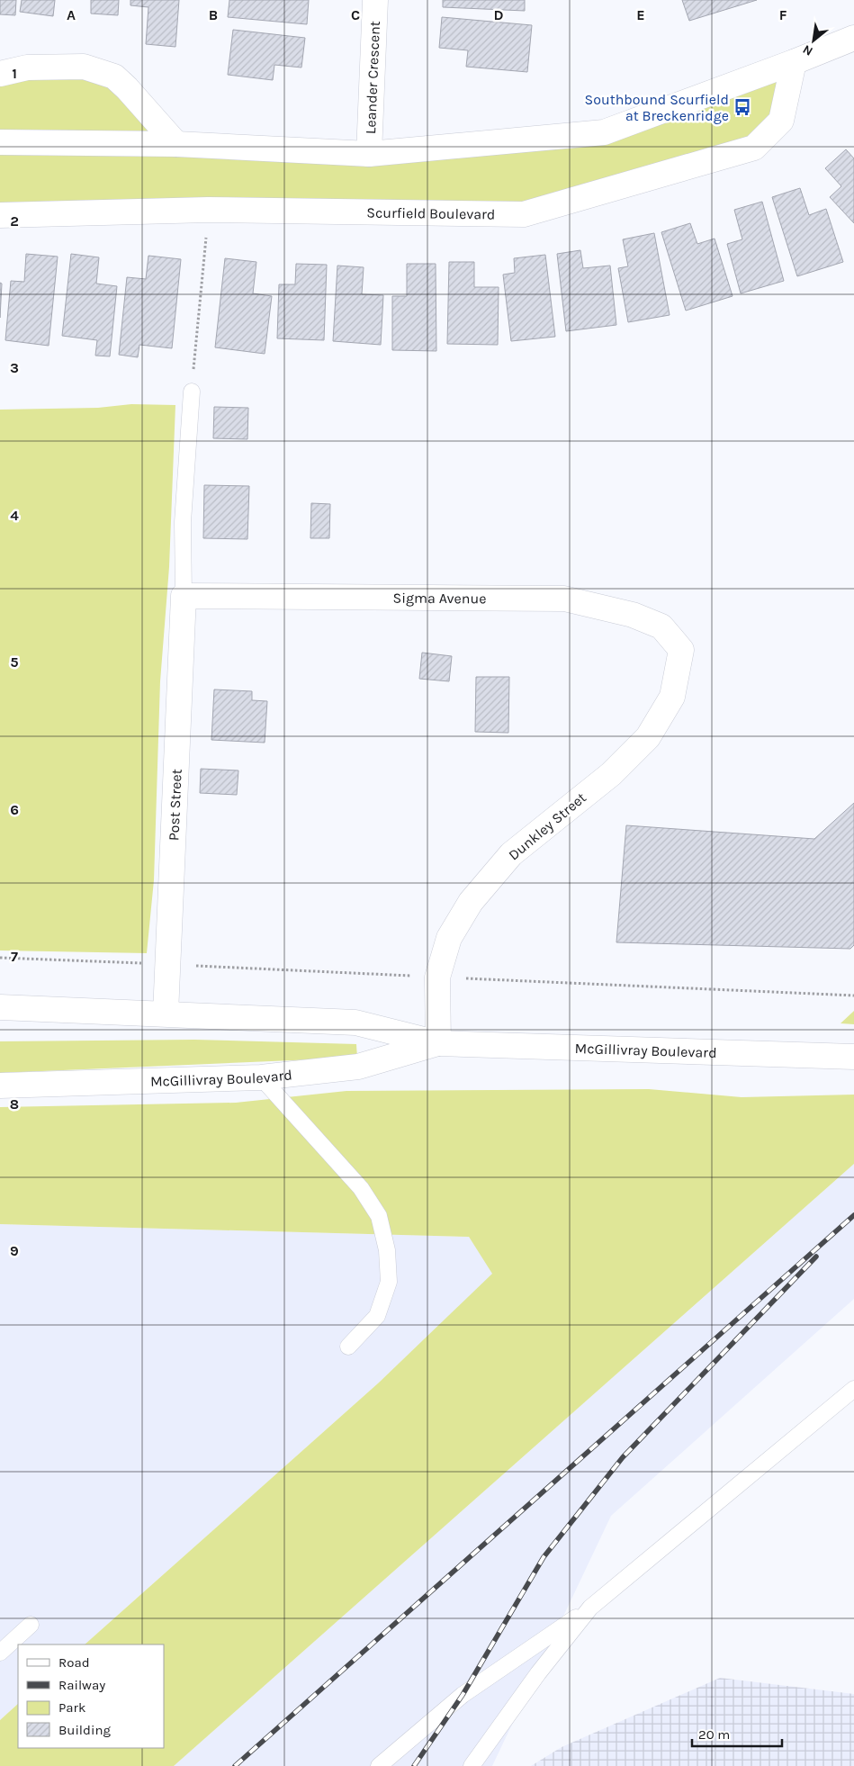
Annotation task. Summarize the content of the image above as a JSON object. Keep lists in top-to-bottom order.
{
  "streets": {
    "street": [
      "Leander Crescent",
      "Scurfield Boulevard",
      "Sigma Avenue",
      "Post Street",
      "Dunkley Street",
      "McGillivray Boulevard"
    ]
  },
  "crossings": [
    ["Sigma Avenue", "Post Street"],
    ["Sigma Avenue", "Dunkley Street"],
    ["Post Street", "McGillivray Boulevard"],
    ["Dunkley Street", "McGillivray Boulevard"]
  ],
  "places": {
    "bus stop": ["Southbound Scurfield at Breckenridge"]
  },
  "legend": [
    "Road",
    "Railway",
    "Park",
    "Building"
  ],
  "scale_bar": "20 m",
  "north": "bottom left",
  "grid": {
    "columns": [
      "A",
      "B",
      "C",
      "D",
      "E",
      "F"
    ],
    "rows": [
      "1",
      "2",
      "3",
      "4",
      "5",
      "6",
      "7",
      "8",
      "9"
    ]
  }
}
